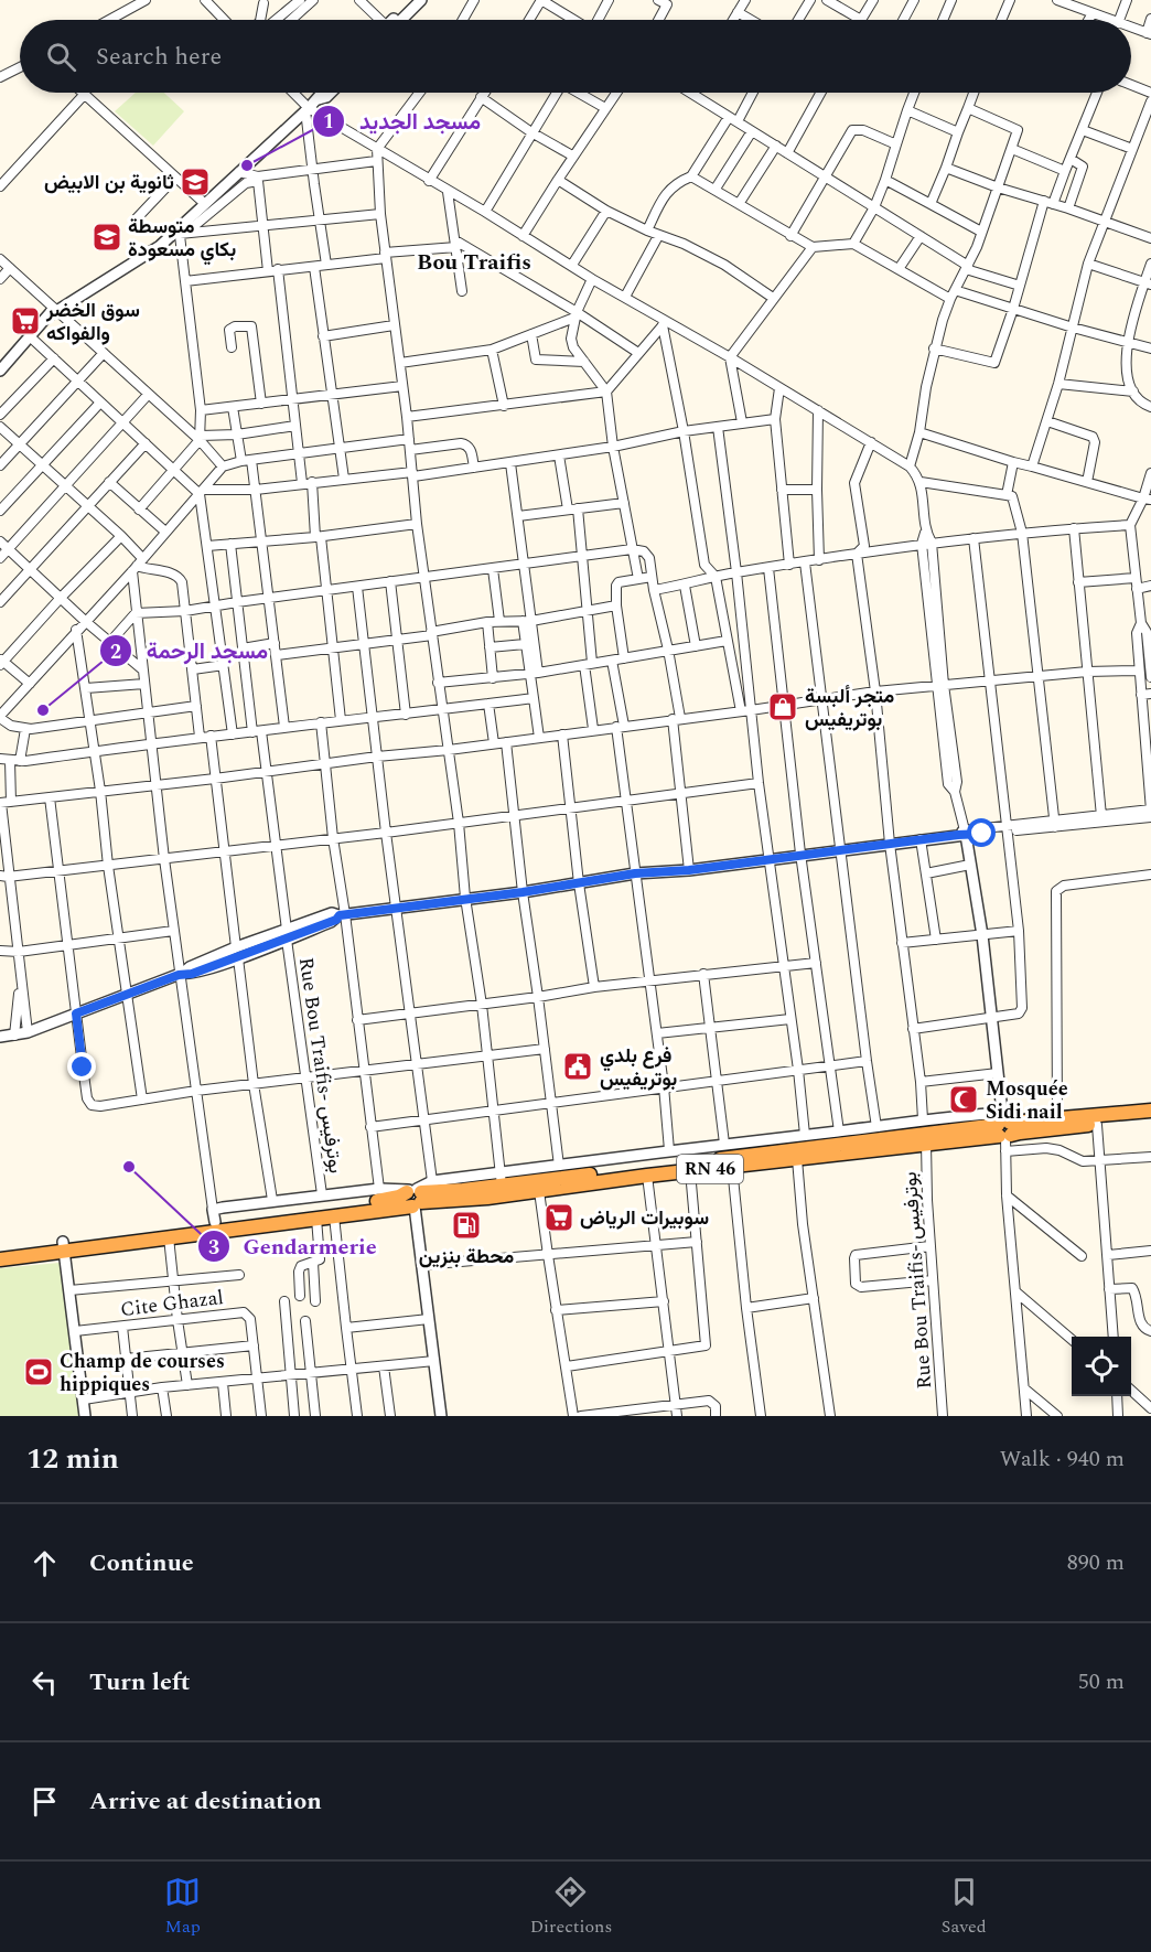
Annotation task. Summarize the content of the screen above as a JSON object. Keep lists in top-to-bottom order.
{
  "streets": {
    "highway": ["RN 46"],
    "street": ["Rue Bou Traifis- بوترفيس", "Cite Ghazal"]
  },
  "crossings": [
    ["Rue Bou Traifis- بوترفيس", "RN 46"]
  ],
  "districts": ["Bou Traifis"],
  "places": {
    "other": ["مسجد الجديد", "مسجد الرحمة", "Gendarmerie"],
    "school or university": ["ثانوية بن الابيض", "متوسطة بكاي مسعودة"],
    "supermarket": ["سوق الخضر والفواكه", "سوبيرات الرياض"],
    "shop": ["متجر ألبسة بوتريفيس"],
    "public building": ["فرع بلدي بوتريفيس"],
    "mosque": ["Mosquée Sidi nail"],
    "fuel station": ["محطة بنزين"],
    "sports": ["Champ de courses hippiques"]
  },
  "page": {
    "search": "Search here",
    "heading": ["12 min", "Walk · 940 m"],
    "list": [
      ["Continue", "890 m"],
      ["Turn left", "50 m"],
      "Arrive at destination"
    ],
    "nav": ["Map", "Directions", "Saved"]
  }
}
